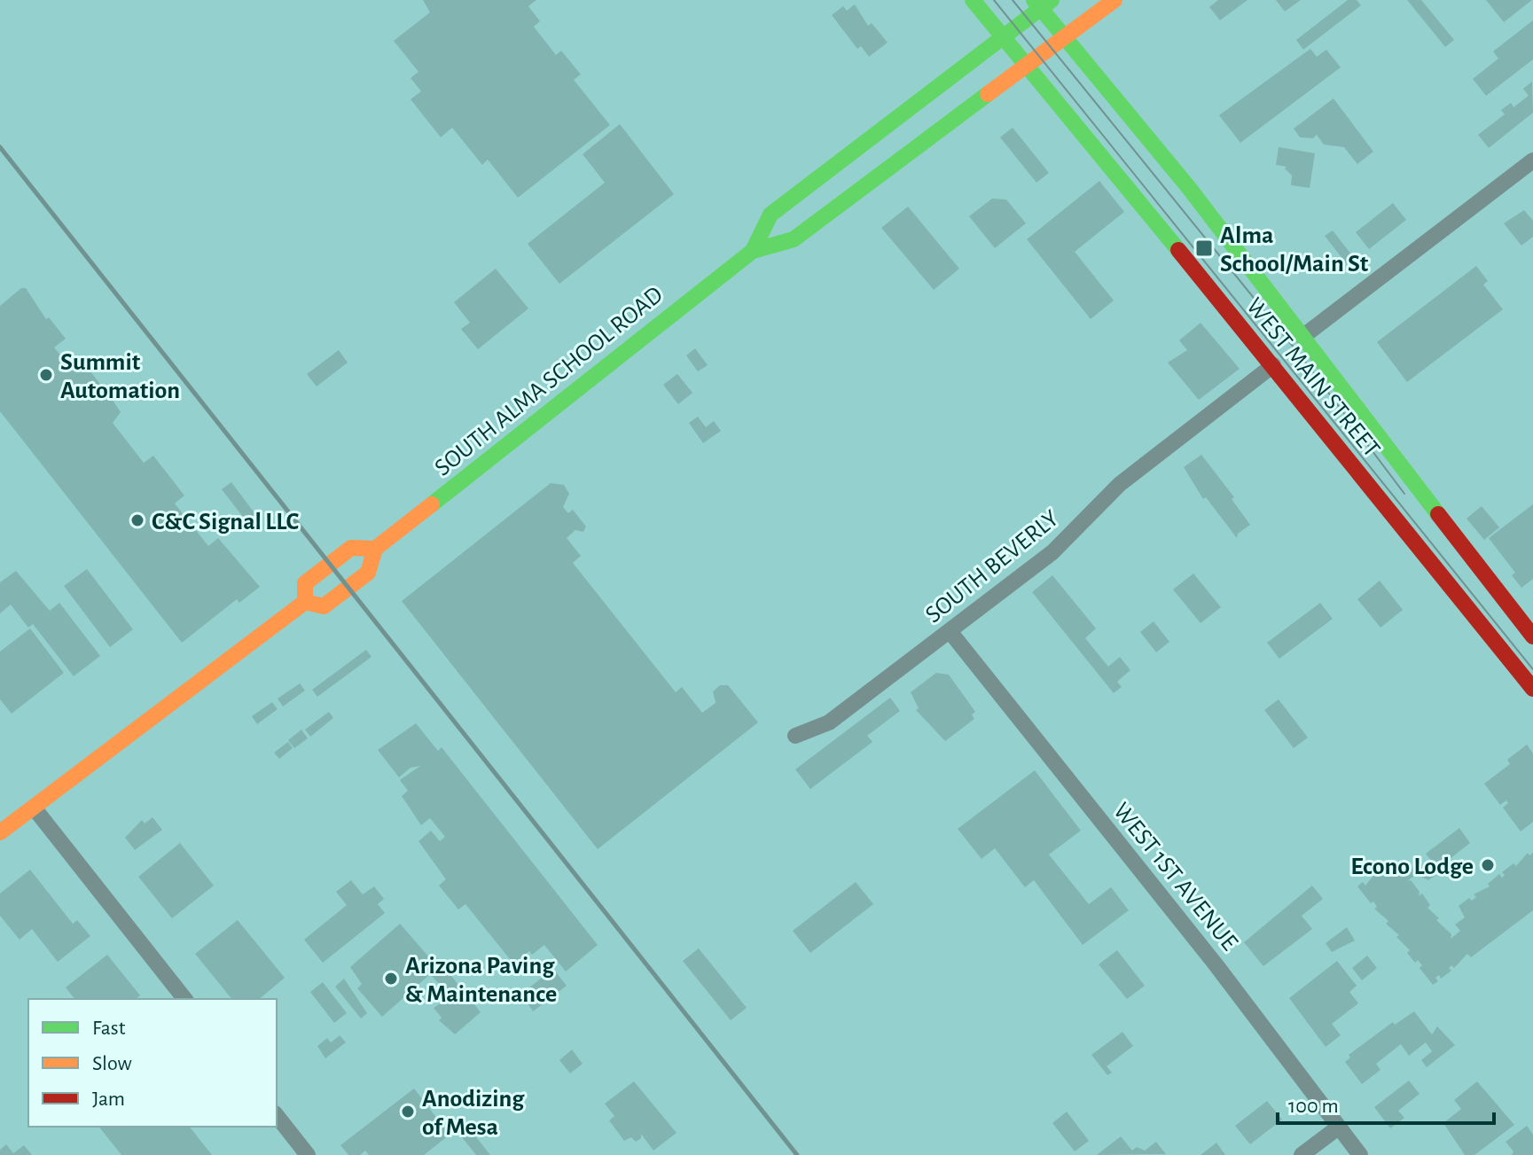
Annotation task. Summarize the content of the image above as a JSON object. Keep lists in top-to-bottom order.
{
  "streets": {
    "main road": ["WEST MAIN STREET", "SOUTH ALMA SCHOOL ROAD"],
    "street": ["SOUTH BEVERLY", "WEST 1ST AVENUE"]
  },
  "crossings": [
    ["WEST MAIN STREET", "SOUTH ALMA SCHOOL ROAD"],
    ["WEST MAIN STREET", "SOUTH BEVERLY"],
    ["SOUTH BEVERLY", "WEST 1ST AVENUE"]
  ],
  "places": {
    "transit": ["Alma School/Main St"],
    "other": [
      "Summit Automation",
      "C&C Signal LLC",
      "Econo Lodge",
      "Arizona Paving & Maintenance",
      "Anodizing of Mesa"
    ]
  },
  "legend": ["Fast", "Slow", "Jam"],
  "scale_bar": "100 m"
}
